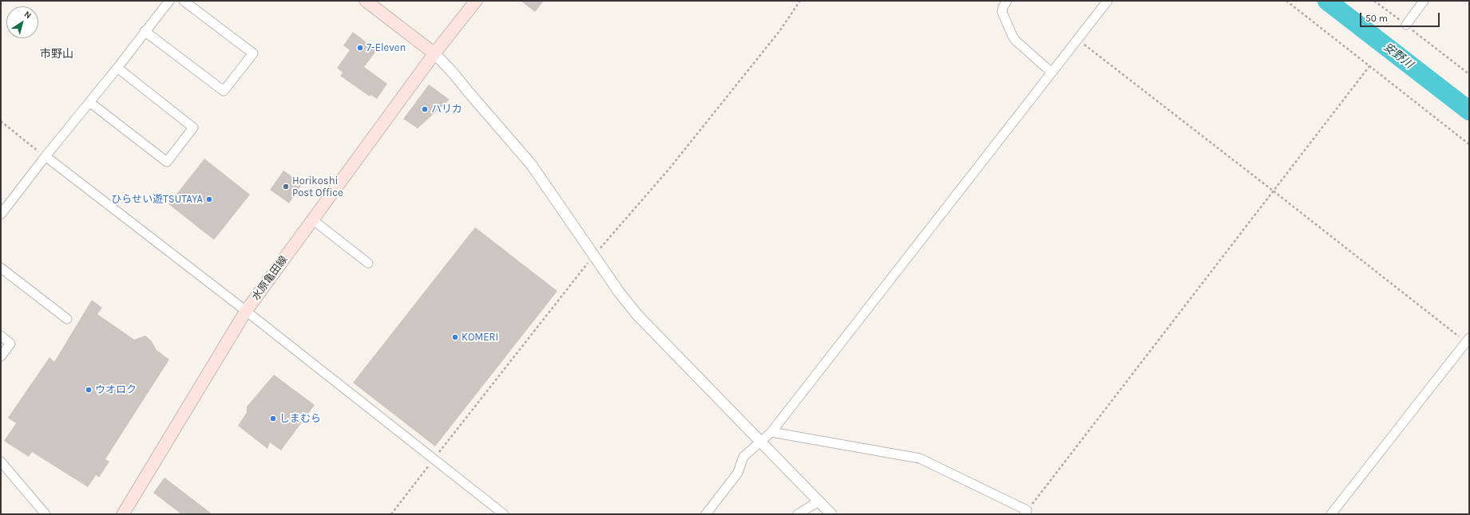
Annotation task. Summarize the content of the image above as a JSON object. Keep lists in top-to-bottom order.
{
  "streets": {
    "main road": ["水原亀田線"]
  },
  "districts": ["市野山"],
  "water": ["安野川"],
  "places": [
    "7-Eleven",
    "ハリカ",
    "Horikoshi Post Office",
    "ひらせい遊TSUTAYA",
    "KOMERI",
    "ウオロク",
    "しまむら"
  ],
  "scale_bar": "50 m",
  "north": "top right"
}
